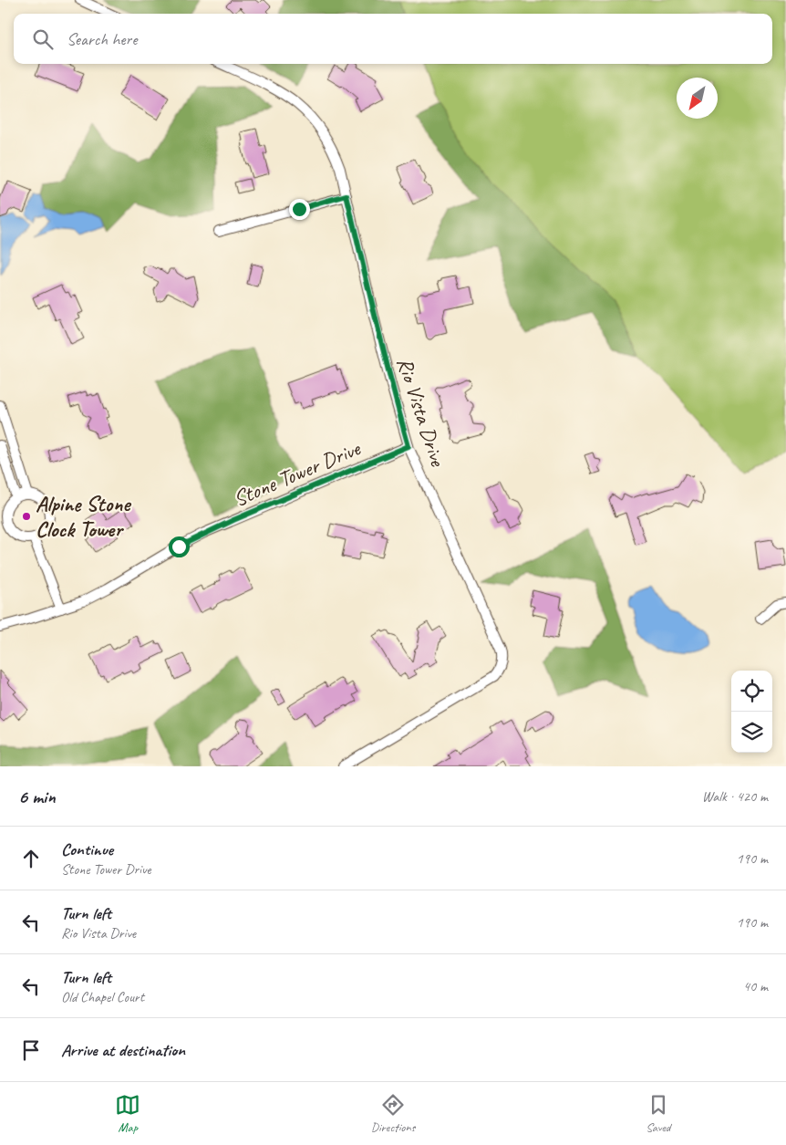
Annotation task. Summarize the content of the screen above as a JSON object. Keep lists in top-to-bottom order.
{
  "streets": {
    "street": ["Rio Vista Drive", "Stone Tower Drive"]
  },
  "crossings": [
    ["Rio Vista Drive", "Stone Tower Drive"]
  ],
  "places": ["Alpine Stone Clock Tower"],
  "north": "bottom left",
  "page": {
    "search": "Search here",
    "heading": ["6 min", "Walk · 420 m"],
    "list": [
      ["Continue", "Stone Tower Drive", "190 m"],
      ["Turn left", "Rio Vista Drive", "190 m"],
      ["Turn left", "Old Chapel Court", "40 m"],
      "Arrive at destination"
    ],
    "nav": ["Map", "Directions", "Saved"]
  }
}
